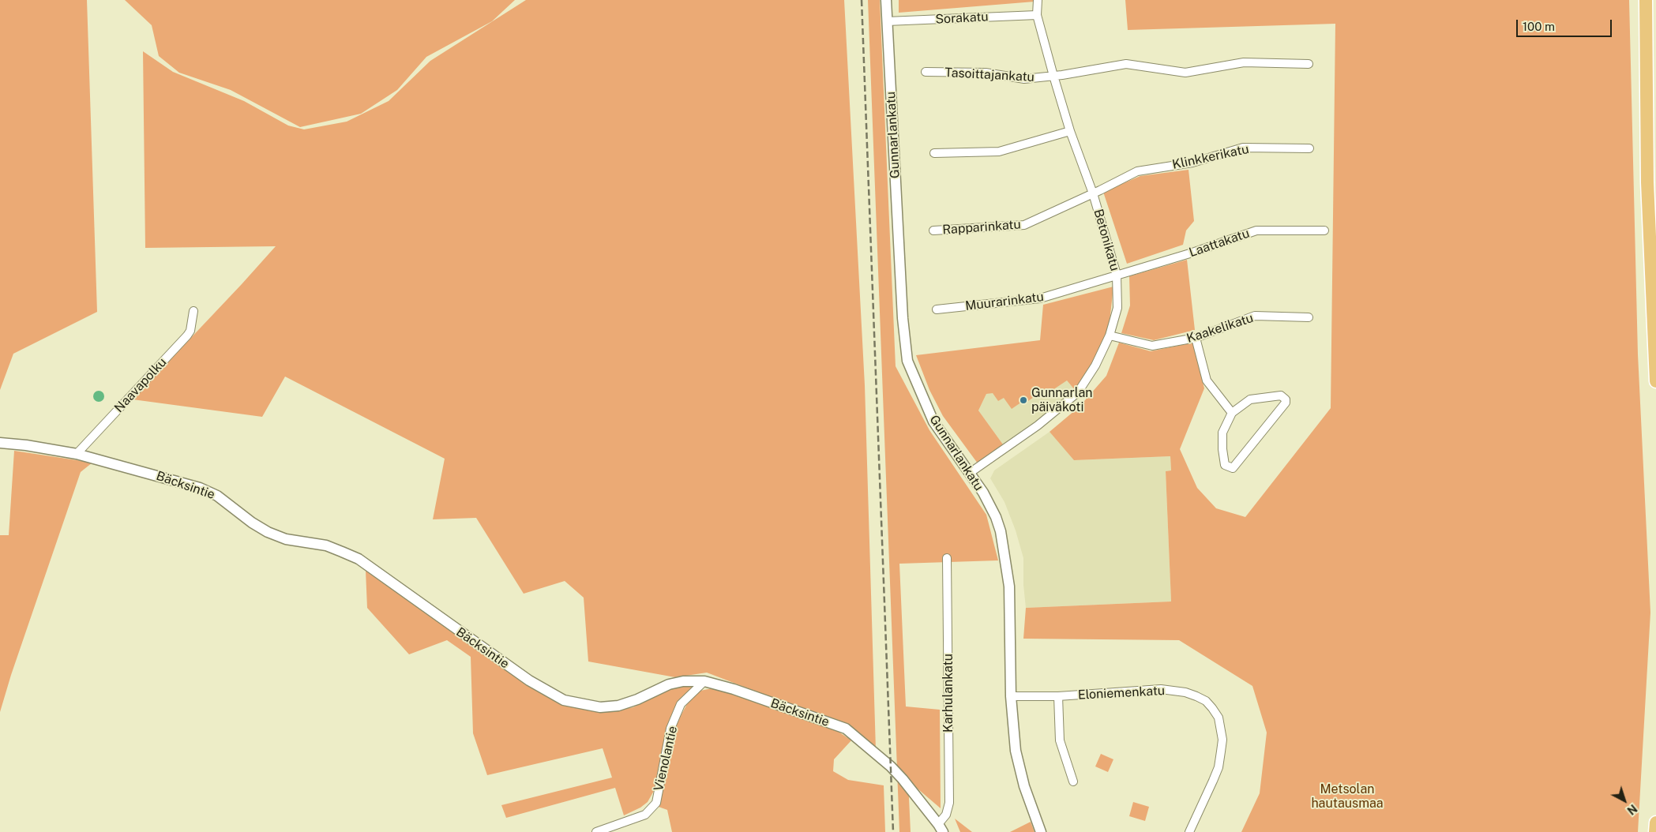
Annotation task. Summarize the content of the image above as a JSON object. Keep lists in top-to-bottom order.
{
  "streets": {
    "street": [
      "Sorakatu",
      "Tasoittajankatu",
      "Gunnarlankatu",
      "Klinkkerikatu",
      "Rapparinkatu",
      "Betonikatu",
      "Laattakatu",
      "Muurarinkatu",
      "Kaakelikatu",
      "Naavapolku",
      "Bäcksintie",
      "Karhulankatu",
      "Eloniemenkatu",
      "Vienolantie"
    ]
  },
  "crossings": [
    ["Sorakatu", "Gunnarlankatu"],
    ["Sorakatu", "Betonikatu"],
    ["Tasoittajankatu", "Betonikatu"],
    ["Gunnarlankatu", "Betonikatu"],
    ["Gunnarlankatu", "Eloniemenkatu"],
    ["Klinkkerikatu", "Rapparinkatu"],
    ["Klinkkerikatu", "Betonikatu"],
    ["Rapparinkatu", "Betonikatu"],
    ["Betonikatu", "Laattakatu"],
    ["Betonikatu", "Muurarinkatu"],
    ["Betonikatu", "Kaakelikatu"],
    ["Laattakatu", "Muurarinkatu"],
    ["Naavapolku", "Bäcksintie"],
    ["Bäcksintie", "Karhulankatu"],
    ["Bäcksintie", "Vienolantie"]
  ],
  "parks": ["Metsolan hautausmaa"],
  "places": ["Gunnarlan päiväkoti"],
  "scale_bar": "100 m",
  "north": "bottom right"
}
